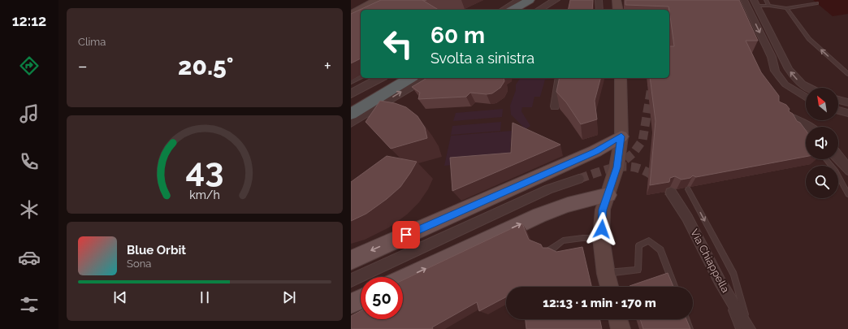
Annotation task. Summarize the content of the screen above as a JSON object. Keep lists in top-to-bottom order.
{
  "streets": {
    "street": ["Via Chiappella"]
  },
  "north": "top left",
  "page": {
    "tabs": "12:12",
    "tile": "Clima",
    "turn": ["60 m", "Svolta a sinistra"],
    "heat": ["−", "20.5°", "+"],
    "song": ["Blue Orbit", "Sona"],
    "limit": "50",
    "trip": "12:13 · 1 min · 170 m",
    "gauge": ["43", "km/h"]
  }
}
